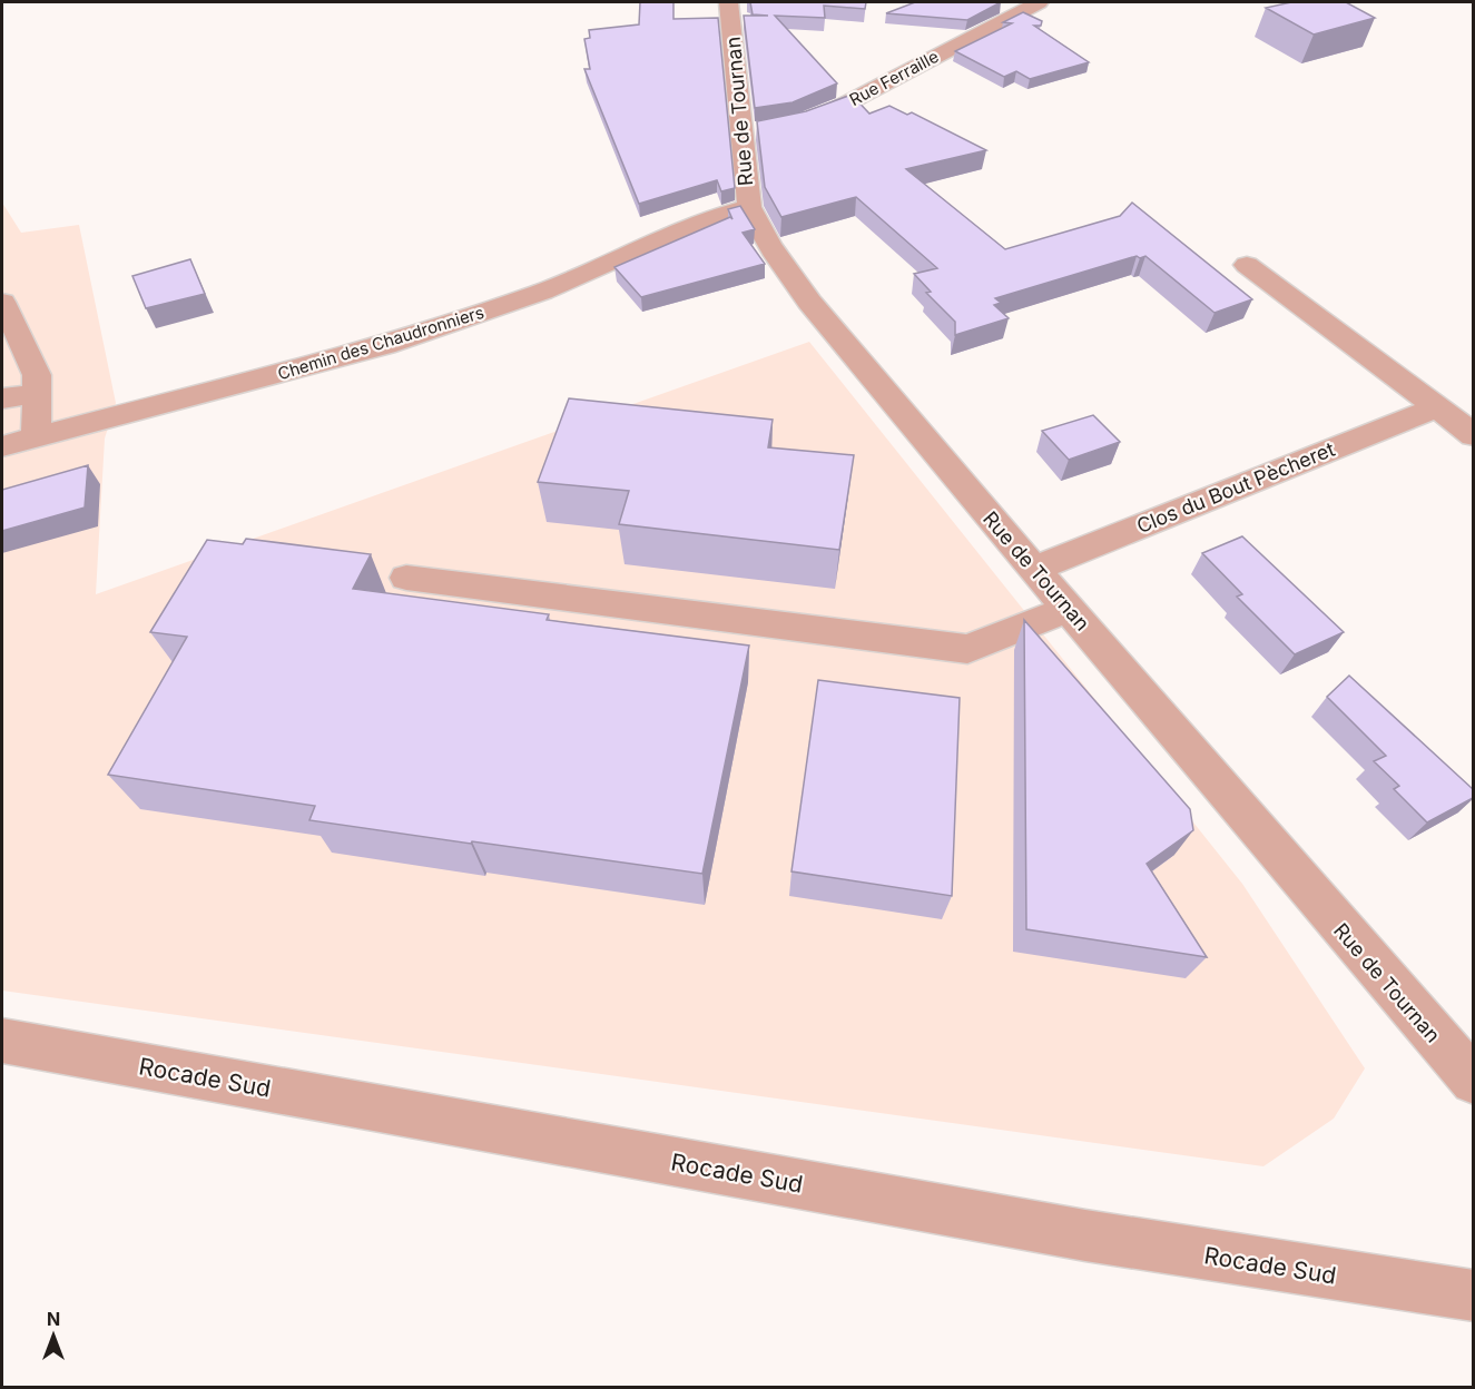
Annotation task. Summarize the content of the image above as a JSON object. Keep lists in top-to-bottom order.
{
  "streets": {
    "street": [
      "Rue Ferraille",
      "Rue de Tournan",
      "Chemin des Chaudronniers",
      "Clos du Bout Pècheret",
      "Rocade Sud"
    ]
  },
  "crossings": [
    ["Rue de Tournan", "Chemin des Chaudronniers"],
    ["Rue de Tournan", "Clos du Bout Pècheret"]
  ],
  "north": "top"
}
